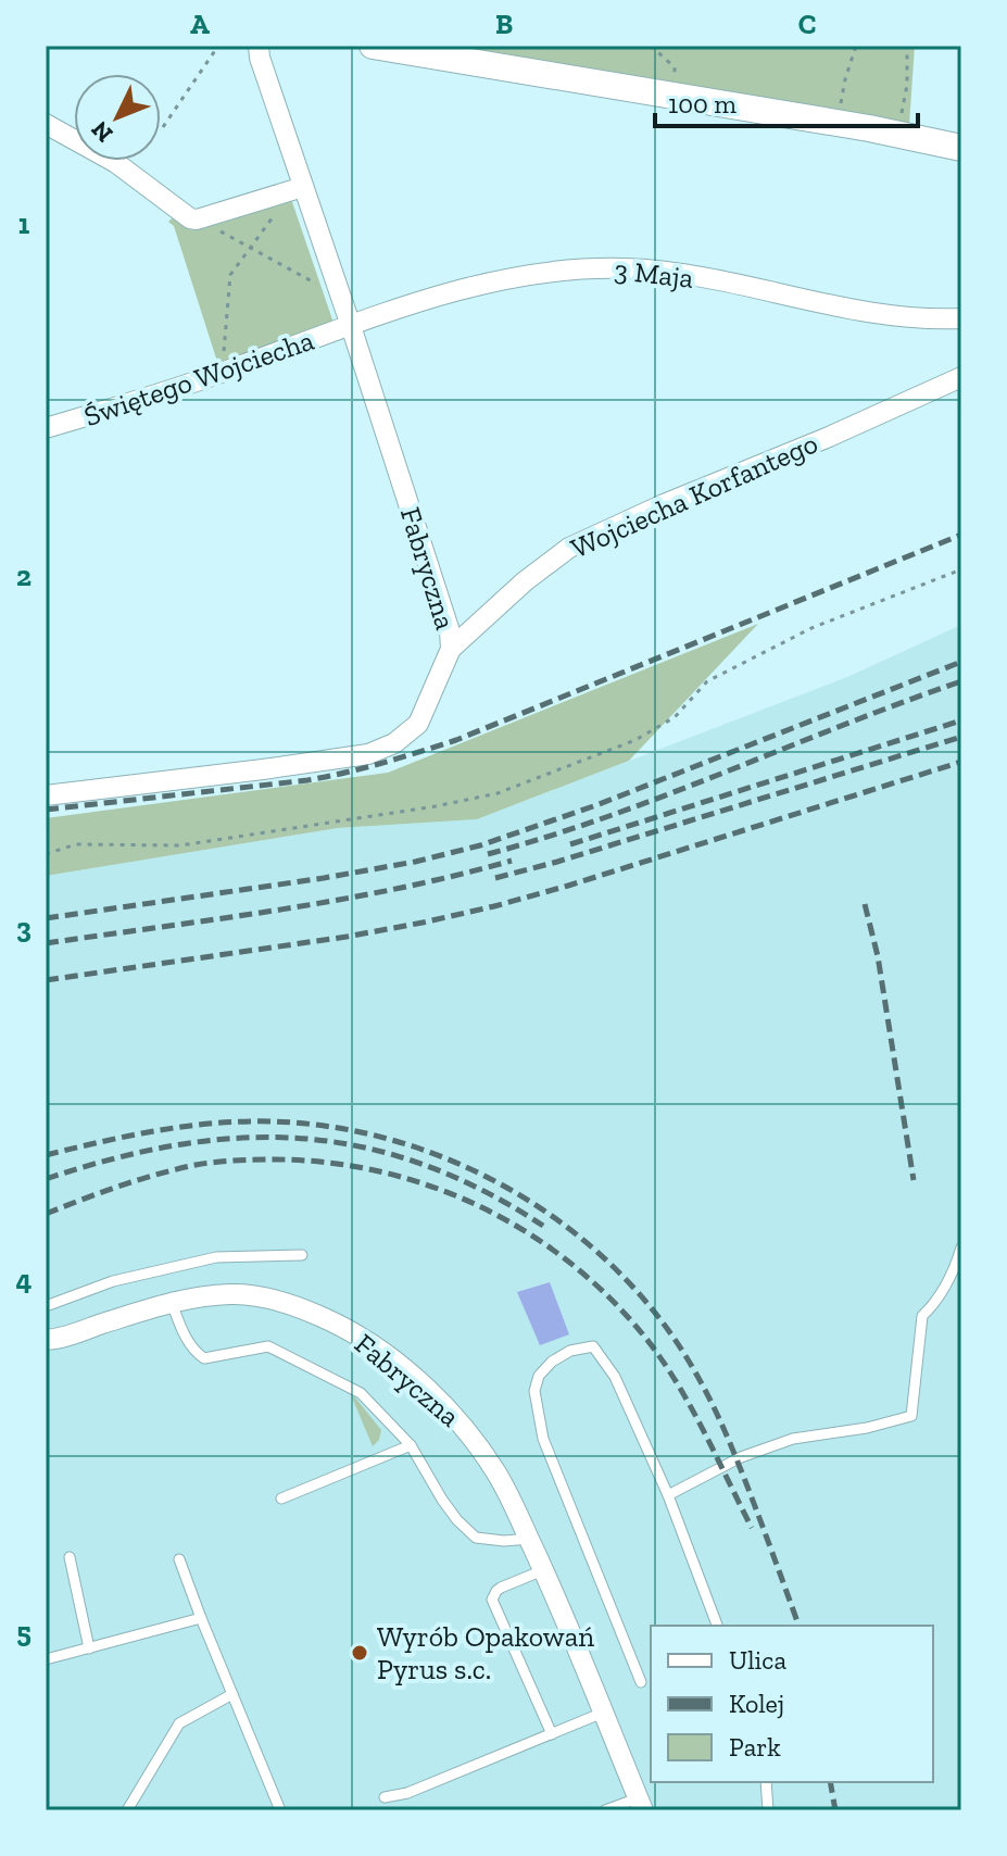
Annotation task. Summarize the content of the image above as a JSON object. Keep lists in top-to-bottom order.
{
  "streets": {
    "street": [
      "3 Maja",
      "Świętego Wojciecha",
      "Wojciecha Korfantego",
      "Fabryczna"
    ]
  },
  "crossings": [
    ["3 Maja", "Świętego Wojciecha"],
    ["3 Maja", "Fabryczna"],
    ["Świętego Wojciecha", "Fabryczna"],
    ["Wojciecha Korfantego", "Fabryczna"]
  ],
  "places": ["Wyrób Opakowań Pyrus s.c."],
  "legend": ["Ulica", "Kolej", "Park"],
  "scale_bar": "100 m",
  "north": "bottom left",
  "grid": {
    "columns": ["A", "B", "C"],
    "rows": [
      "1",
      "2",
      "3",
      "4",
      "5"
    ]
  }
}
